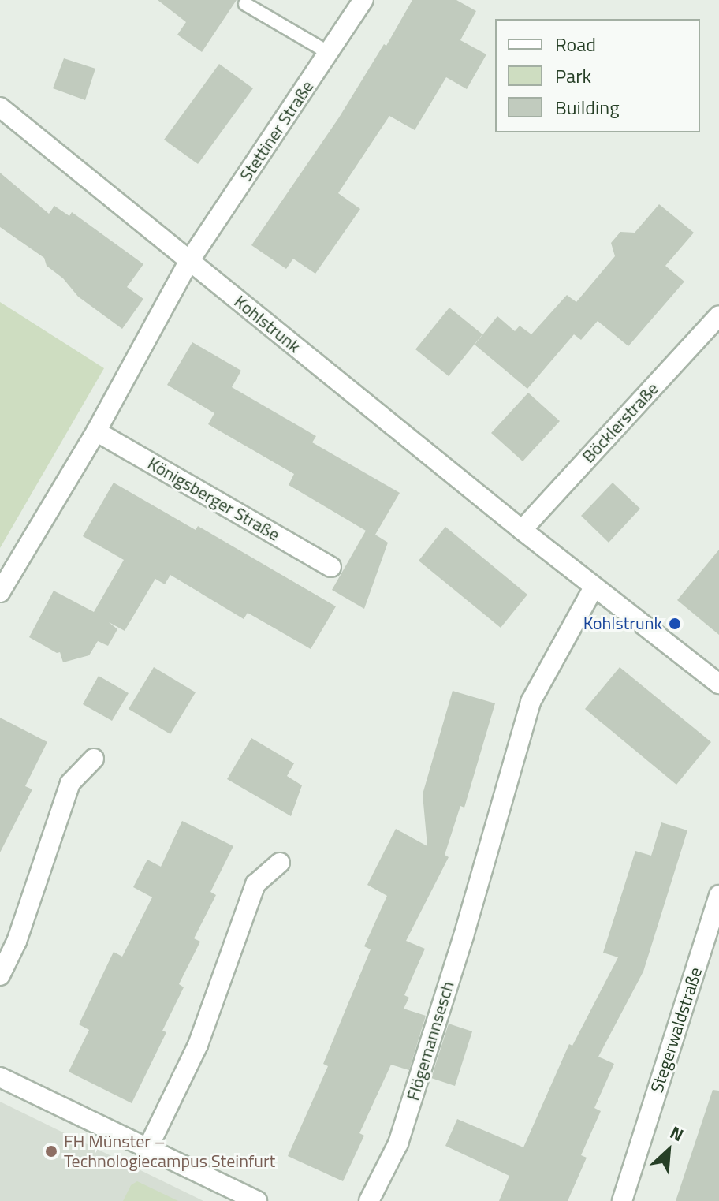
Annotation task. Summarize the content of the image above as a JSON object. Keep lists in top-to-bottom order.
{
  "streets": {
    "street": [
      "Stettiner Straße",
      "Kohlstrunk",
      "Böcklerstraße",
      "Königsberger Straße",
      "Stegerwaldstraße",
      "Flögemannsesch"
    ]
  },
  "crossings": [
    ["Stettiner Straße", "Kohlstrunk"],
    ["Kohlstrunk", "Böcklerstraße"],
    ["Kohlstrunk", "Flögemannsesch"]
  ],
  "places": ["Kohlstrunk", "FH Münster – Technologiecampus Steinfurt"],
  "legend": ["Road", "Park", "Building"],
  "north": "top right"
}
